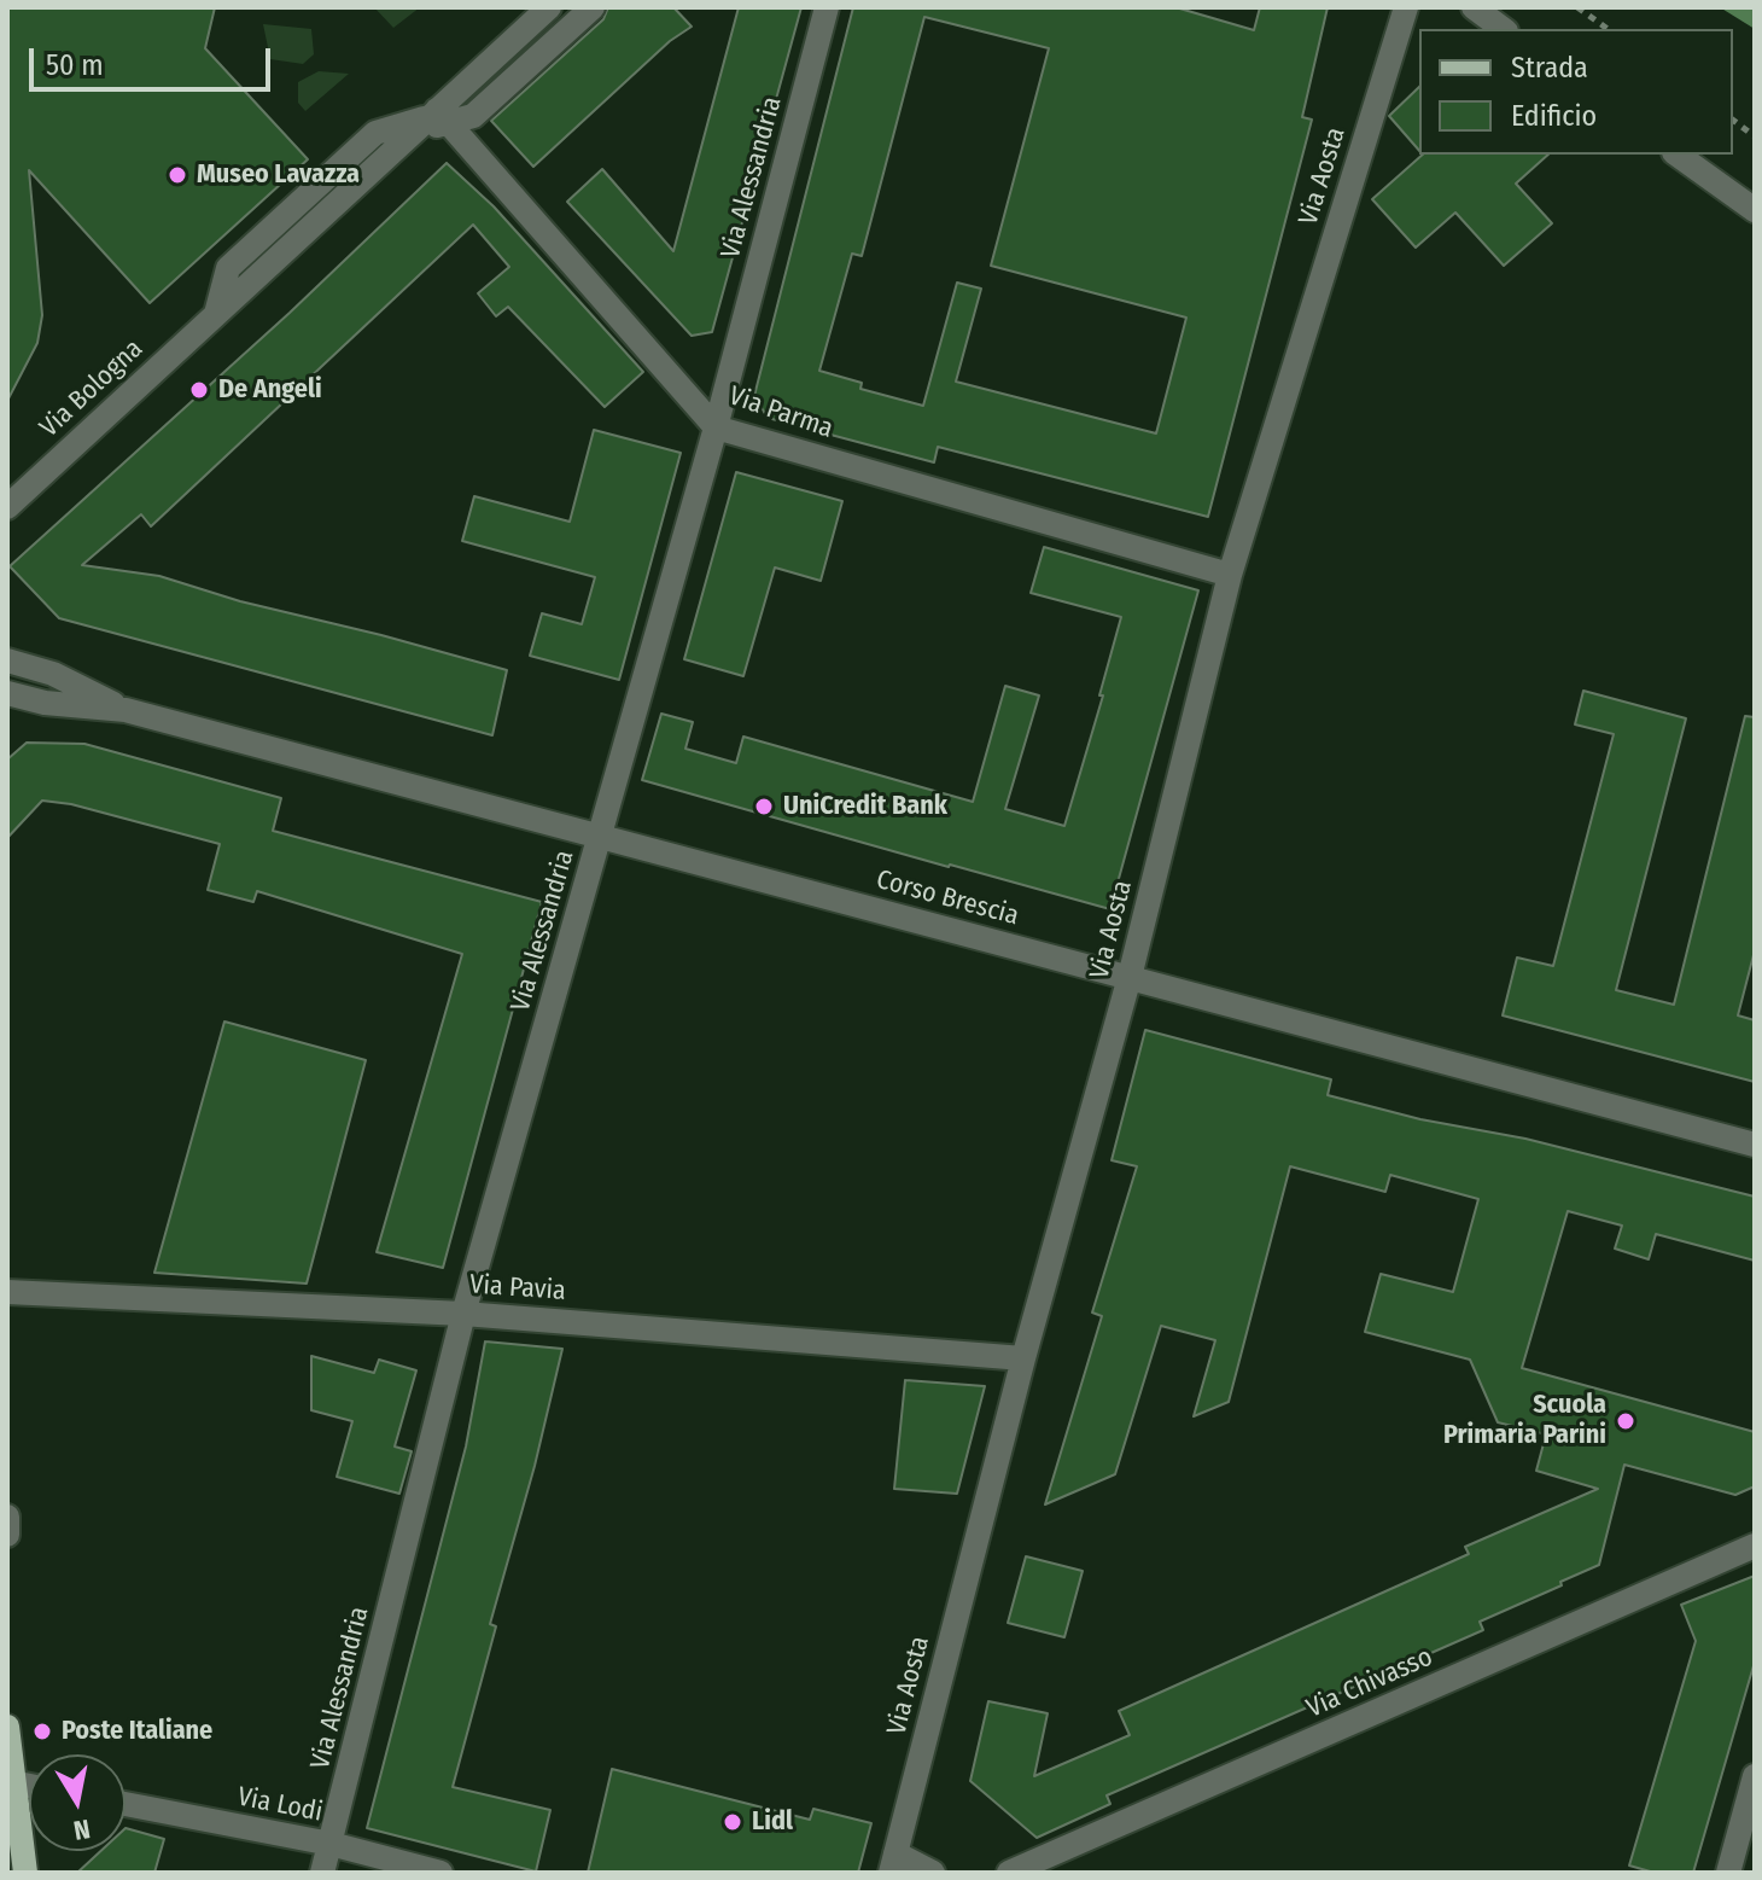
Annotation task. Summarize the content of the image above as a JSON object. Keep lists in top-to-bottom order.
{
  "streets": {
    "street": [
      "Via Aosta",
      "Via Alessandria",
      "Via Bologna",
      "Via Parma",
      "Corso Brescia",
      "Via Pavia",
      "Via Chivasso",
      "Via Lodi"
    ]
  },
  "crossings": [
    ["Via Aosta", "Via Parma"],
    ["Via Aosta", "Corso Brescia"],
    ["Via Aosta", "Via Pavia"],
    ["Via Alessandria", "Via Parma"],
    ["Via Alessandria", "Corso Brescia"],
    ["Via Alessandria", "Via Pavia"],
    ["Via Alessandria", "Via Lodi"],
    ["Via Bologna", "Via Parma"]
  ],
  "places": [
    "Museo Lavazza",
    "De Angeli",
    "UniCredit Bank",
    "Scuola Primaria Parini",
    "Poste Italiane",
    "Lidl"
  ],
  "legend": ["Strada", "Edificio"],
  "scale_bar": "50 m",
  "north": "bottom"
}
